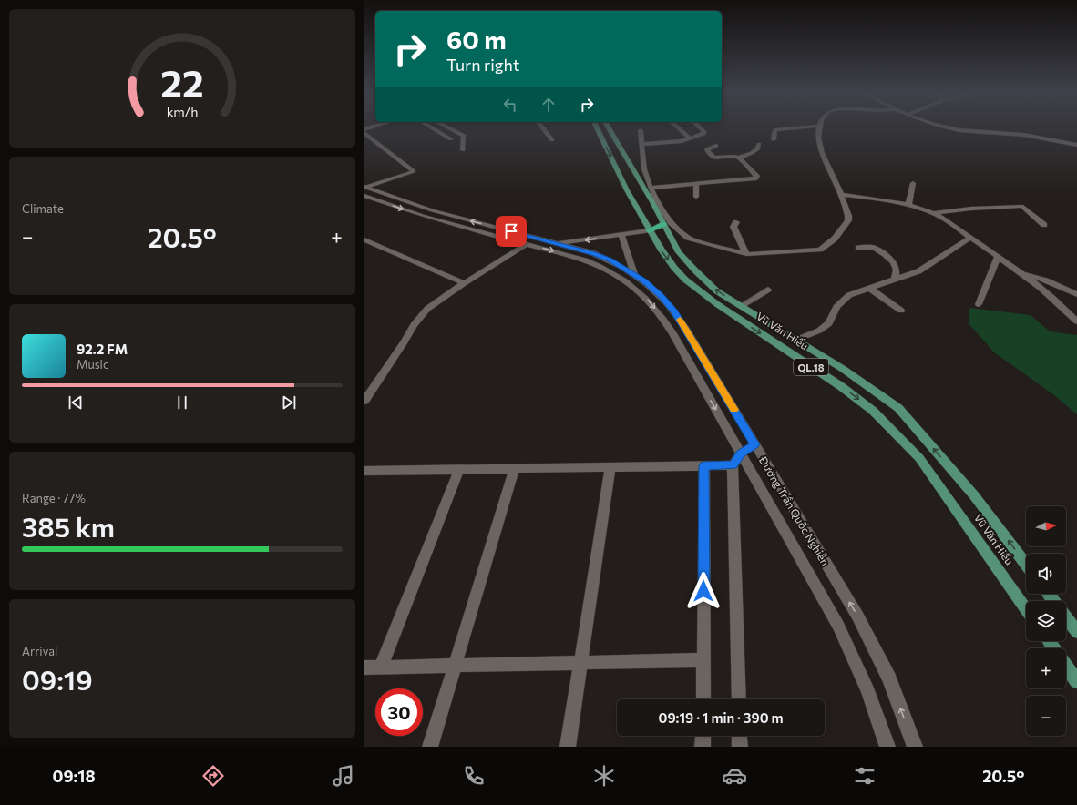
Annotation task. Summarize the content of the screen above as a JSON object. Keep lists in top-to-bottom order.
{
  "streets": {
    "main road": ["Vũ Văn Hiếu", "QL.18"],
    "street": ["Đường Trần Quốc Nghiễn"]
  },
  "north": "right",
  "page": {
    "turn": ["60 m", "Turn right"],
    "tile": [
      "Climate",
      ["Range · 77%", "385 km"],
      ["Arrival", "09:19"]
    ],
    "heat": ["−", "20.5°", "+"],
    "song": ["92.2 FM", "Music"],
    "map_buttons": ["+", "−"],
    "limit": "30",
    "trip": "09:19 · 1 min · 390 m",
    "tabs": ["09:18", "20.5°"],
    "gauge": ["22", "km/h"]
  }
}
